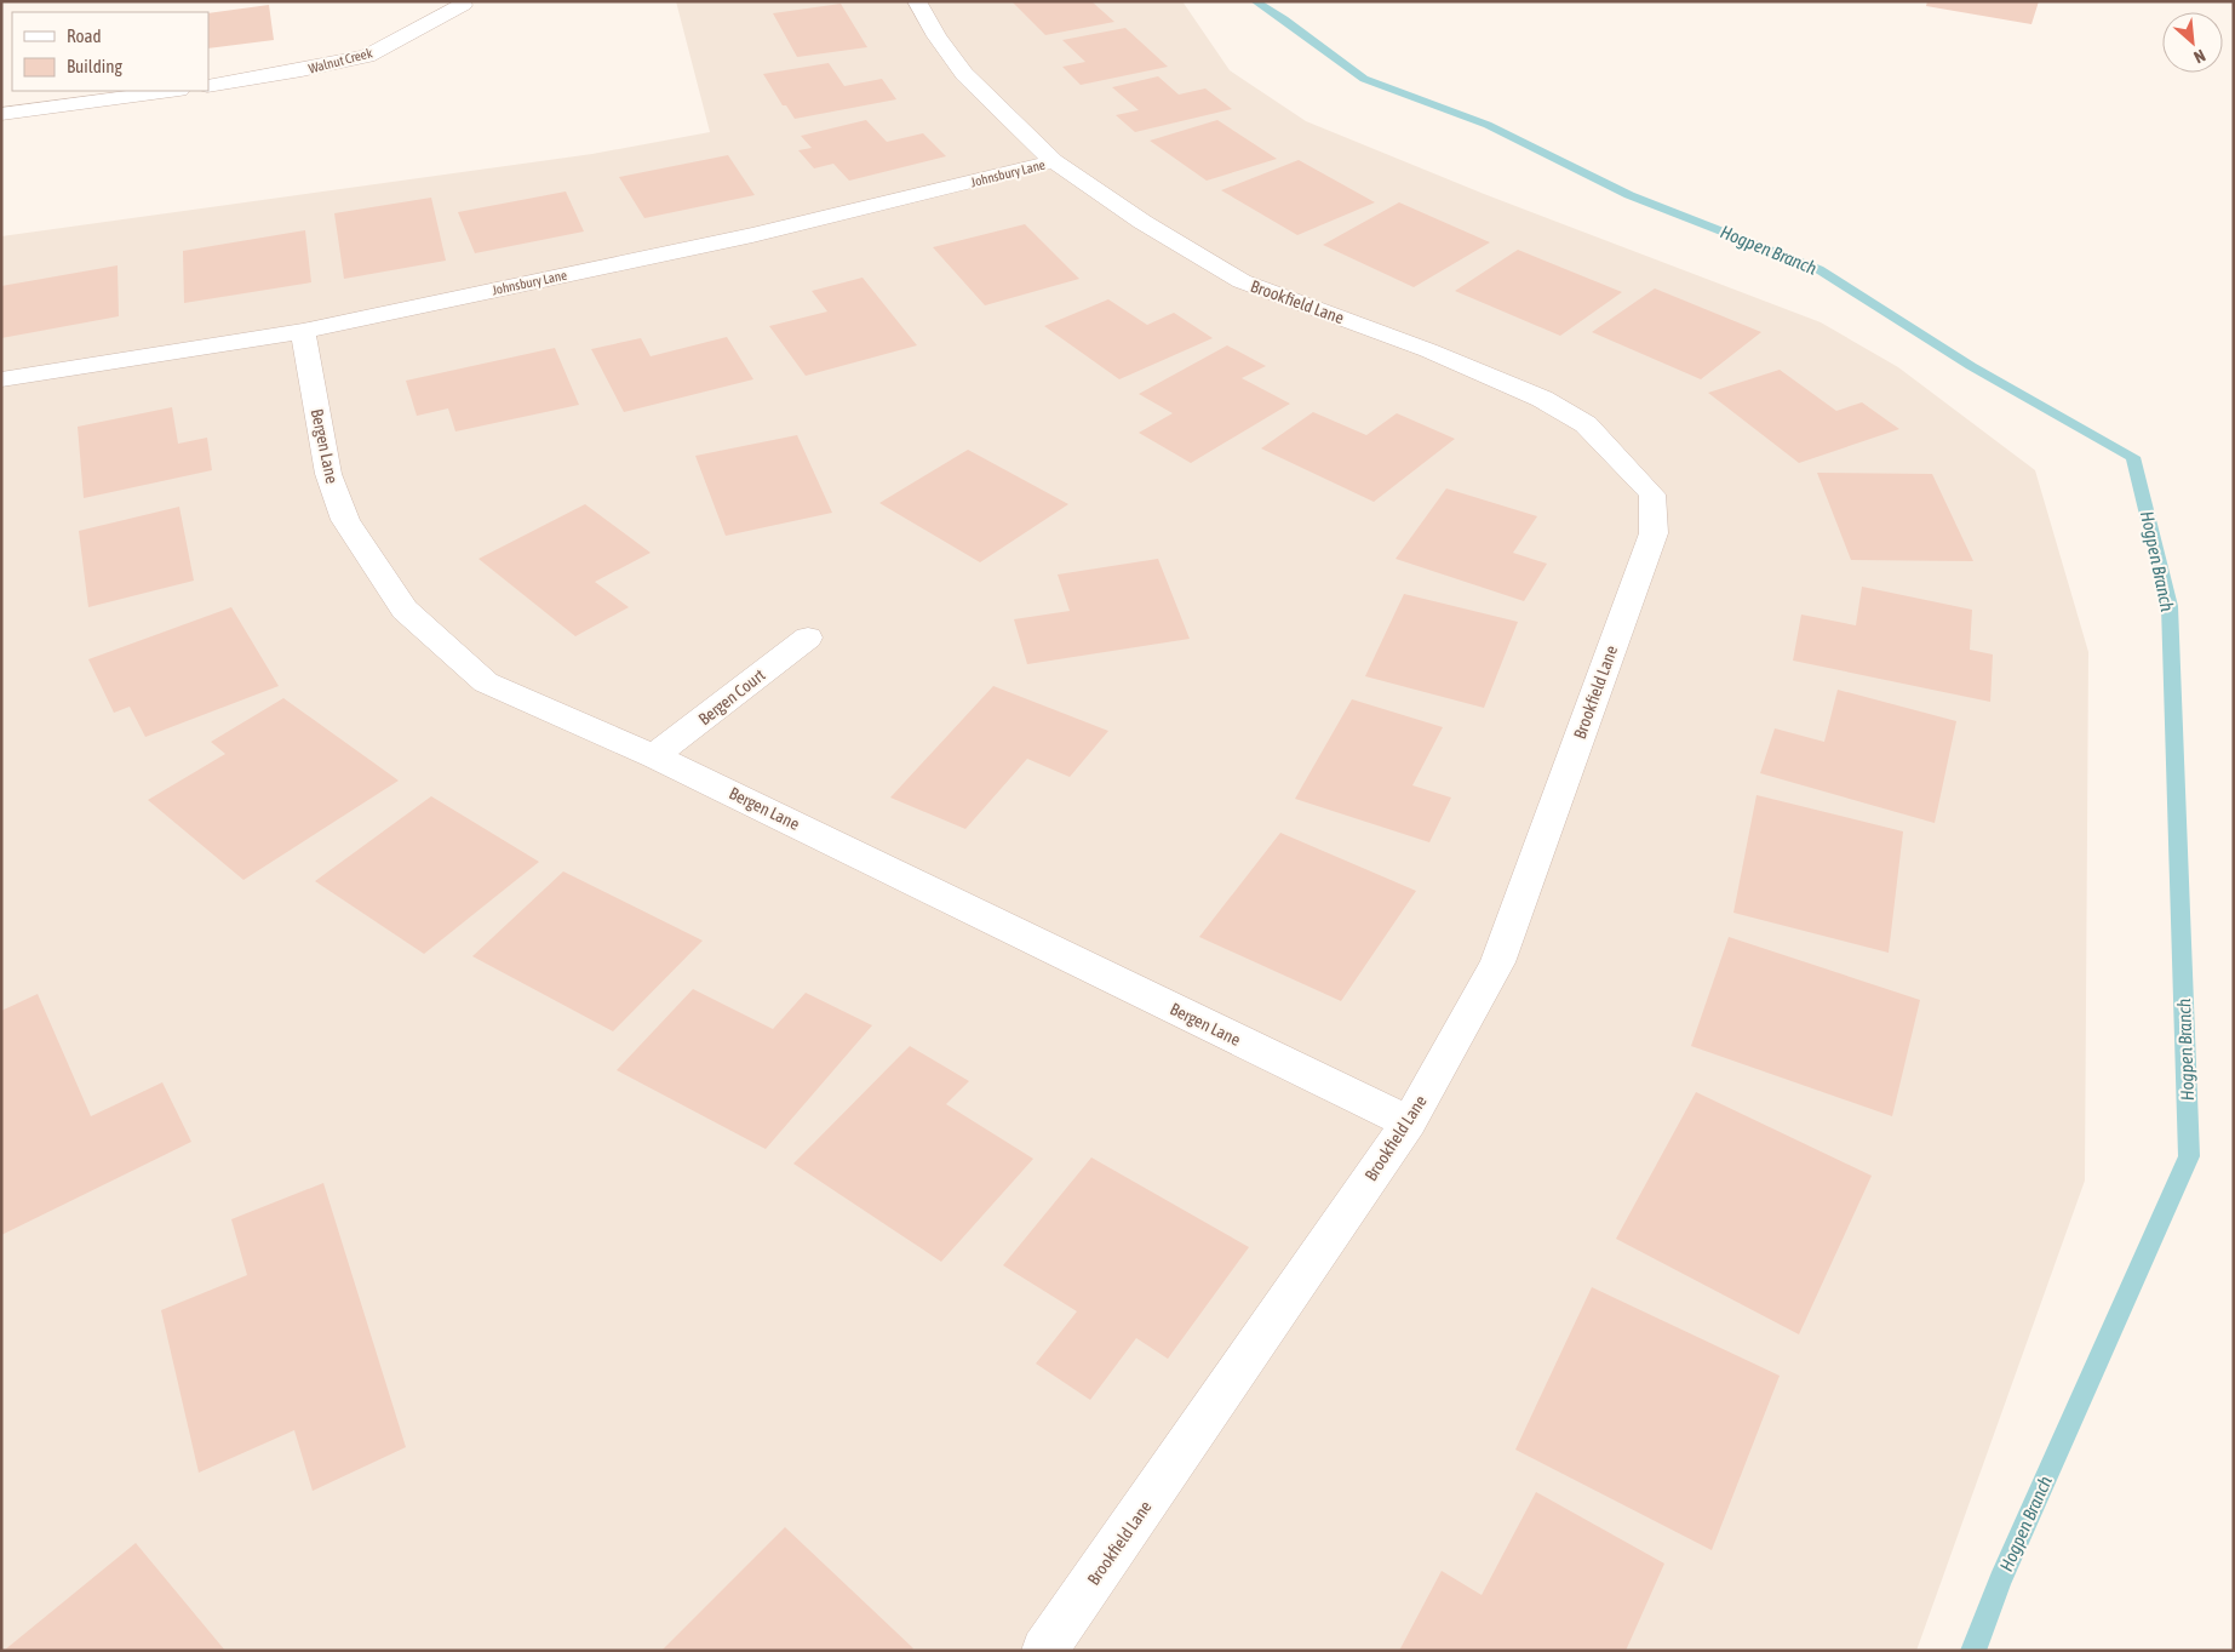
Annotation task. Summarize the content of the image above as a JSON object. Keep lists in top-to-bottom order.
{
  "streets": {
    "street": [
      "Walnut Creek",
      "Johnsbury Lane",
      "Brookfield Lane",
      "Bergen Lane",
      "Bergen Court"
    ]
  },
  "crossings": [
    ["Johnsbury Lane", "Brookfield Lane"],
    ["Johnsbury Lane", "Bergen Lane"],
    ["Brookfield Lane", "Bergen Lane"],
    ["Bergen Lane", "Bergen Court"]
  ],
  "water": ["Hogpen Branch"],
  "legend": ["Road", "Building"],
  "north": "bottom right"
}
